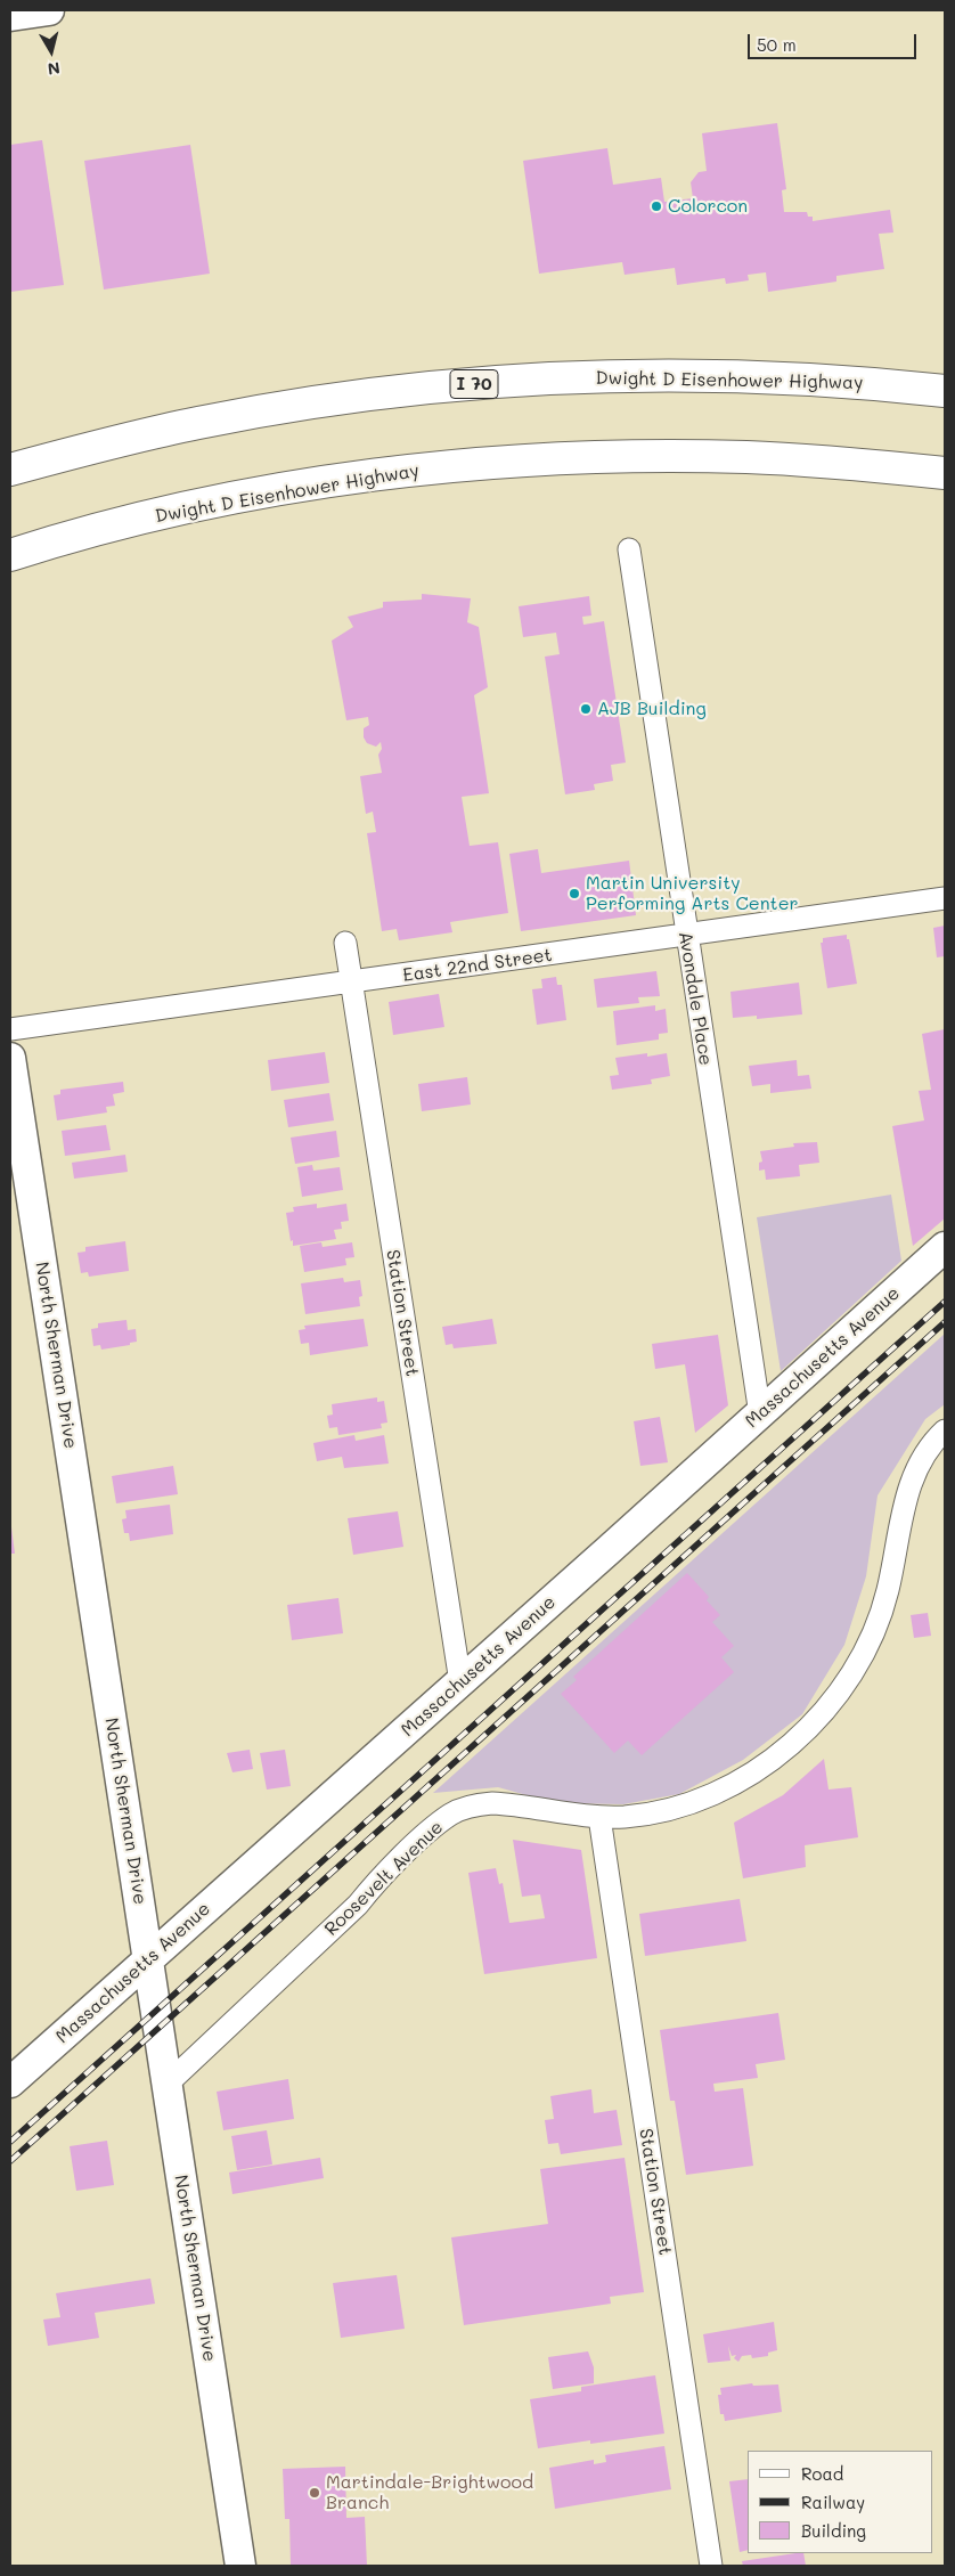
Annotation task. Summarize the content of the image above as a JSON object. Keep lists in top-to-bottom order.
{
  "streets": {
    "highway": ["Dwight D Eisenhower Highway", "I 70"],
    "main road": ["North Sherman Drive", "Massachusetts Avenue"],
    "street": [
      "East 22nd Street",
      "Avondale Place",
      "Station Street",
      "Roosevelt Avenue"
    ]
  },
  "crossings": [
    ["East 22nd Street", "Avondale Place"],
    ["East 22nd Street", "Station Street"],
    ["Avondale Place", "Massachusetts Avenue"],
    ["Station Street", "Massachusetts Avenue"],
    ["Station Street", "Roosevelt Avenue"],
    ["North Sherman Drive", "Massachusetts Avenue"],
    ["North Sherman Drive", "Roosevelt Avenue"]
  ],
  "places": [
    "Colorcon",
    "AJB Building",
    "Martin University Performing Arts Center",
    "Martindale-Brightwood Branch"
  ],
  "legend": ["Road", "Railway", "Building"],
  "scale_bar": "50 m",
  "north": "bottom"
}
